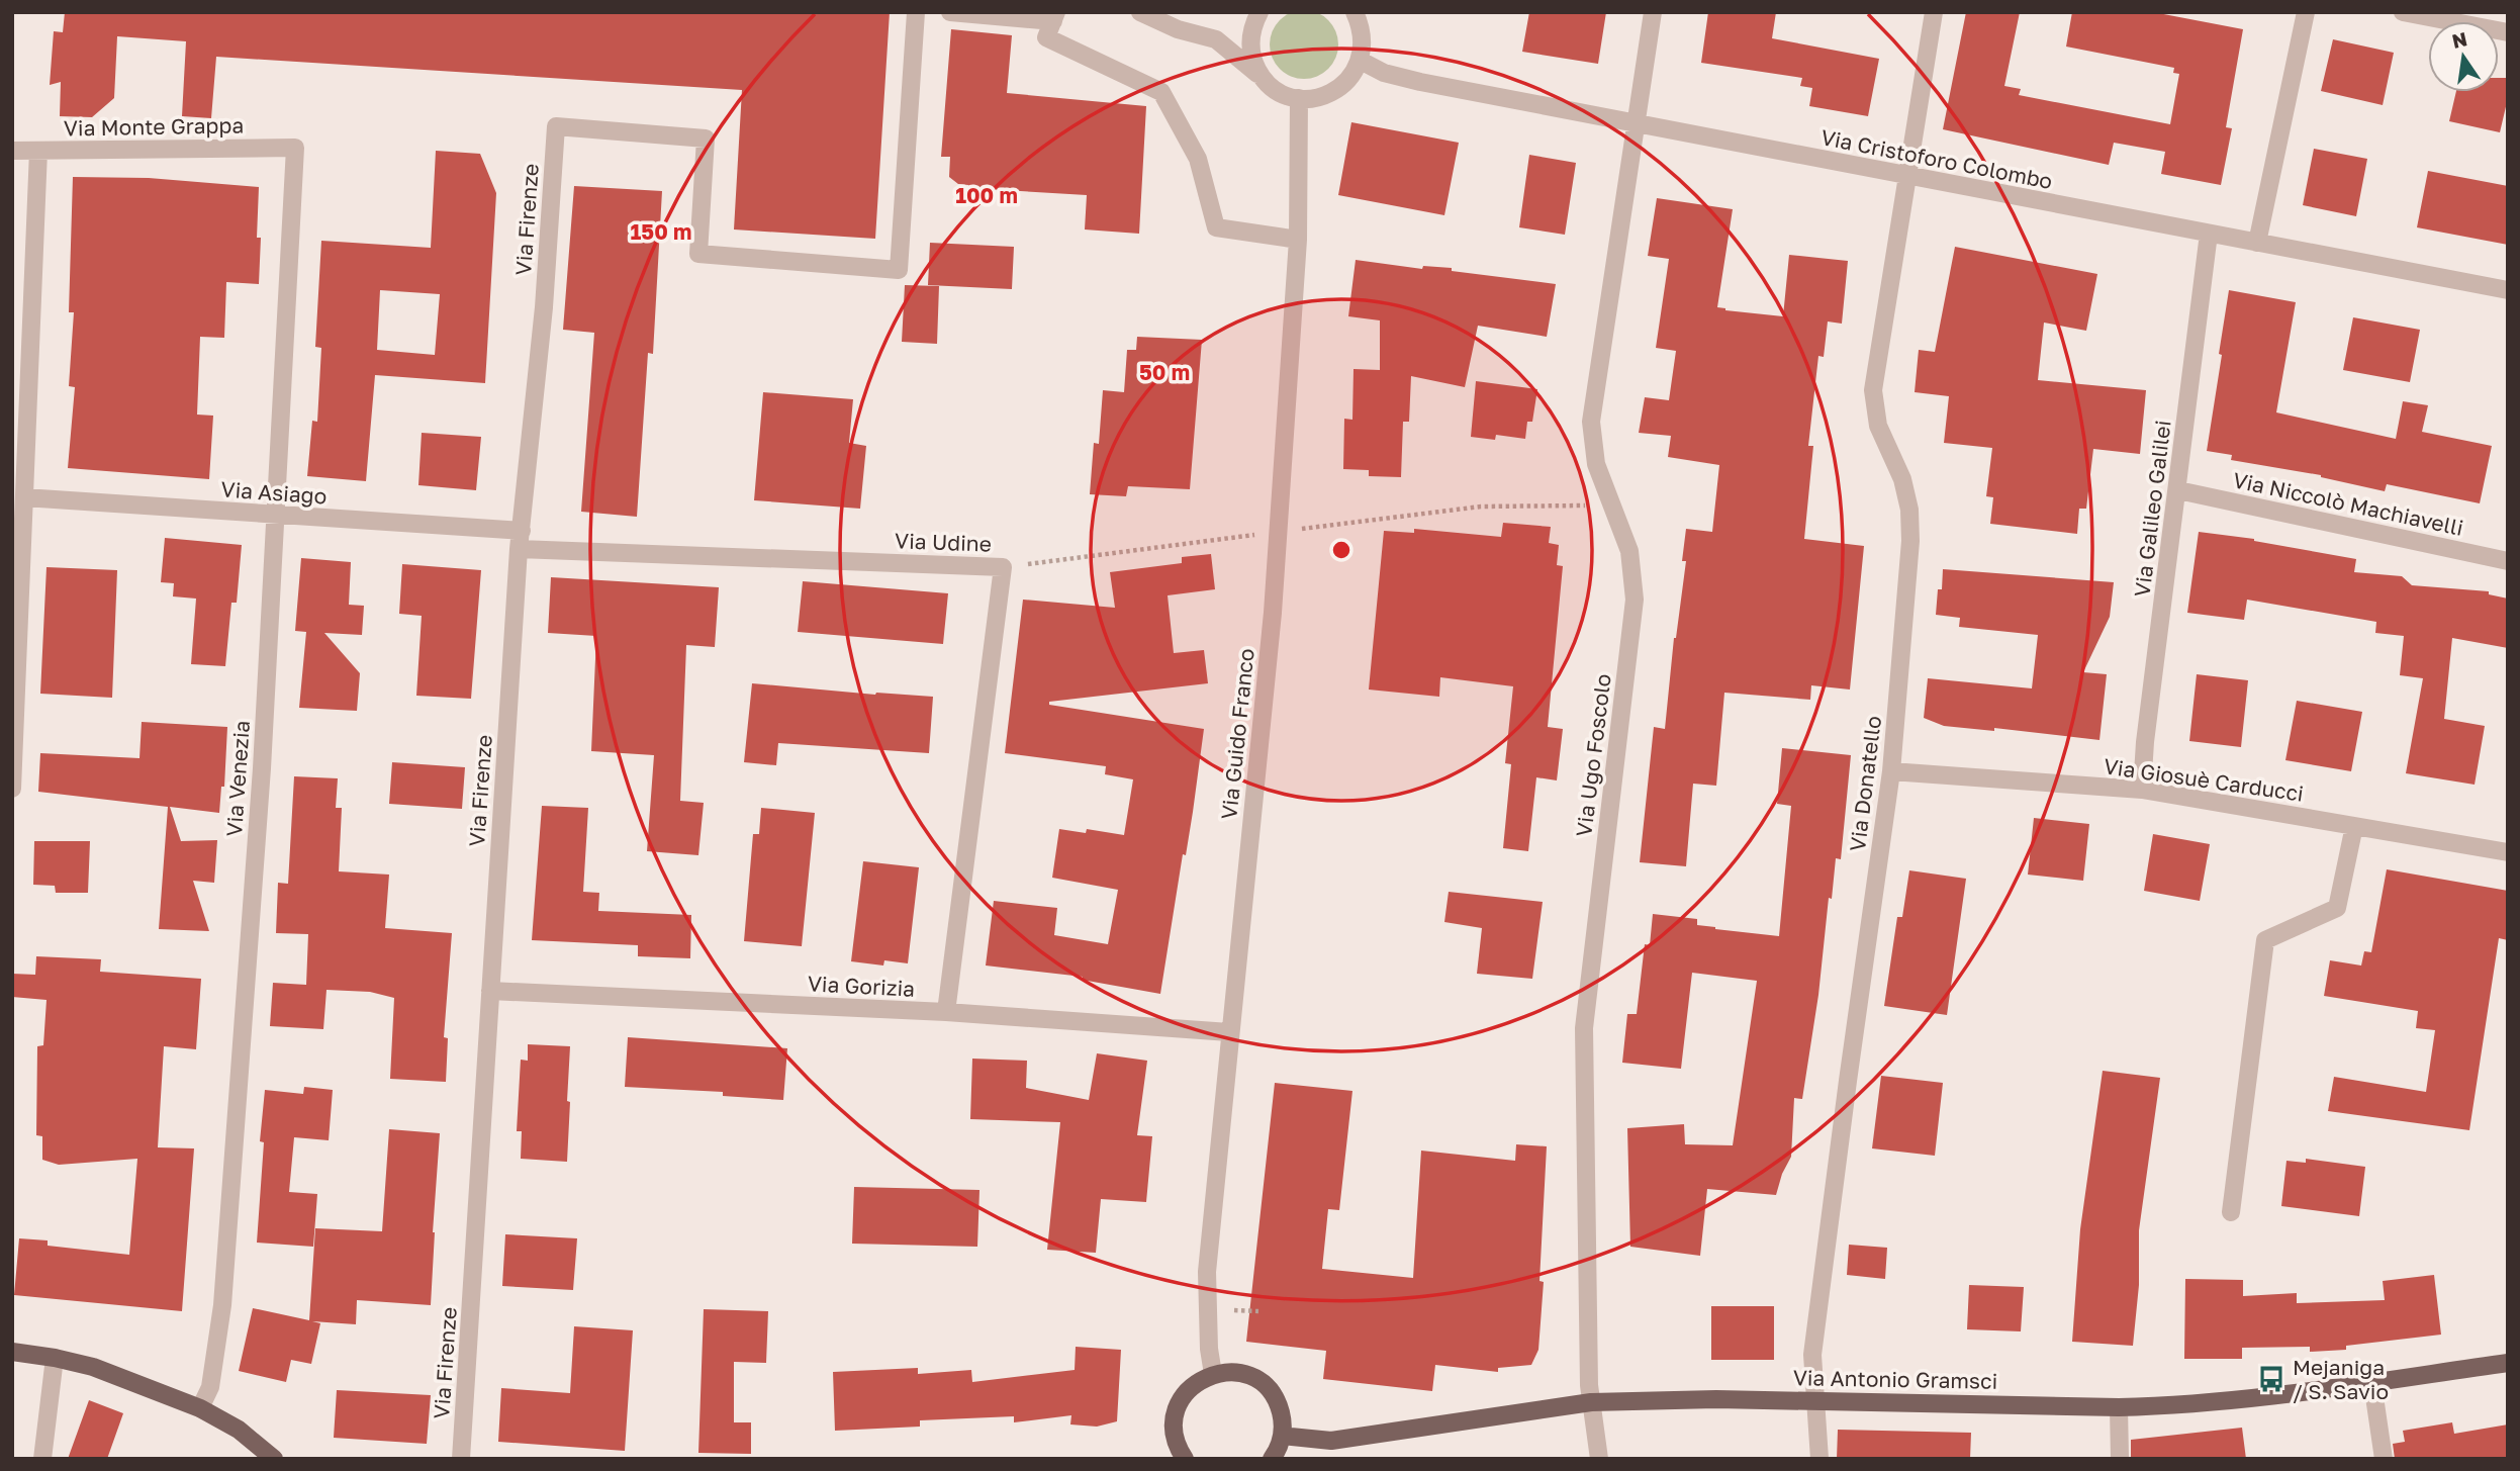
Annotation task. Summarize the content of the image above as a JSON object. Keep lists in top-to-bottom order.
{
  "streets": {
    "main road": ["Via Antonio Gramsci"],
    "street": [
      "Via Monte Grappa",
      "Via Cristoforo Colombo",
      "Via Firenze",
      "Via Asiago",
      "Via Niccolò Machiavelli",
      "Via Galileo Galilei",
      "Via Udine",
      "Via Guido Franco",
      "Via Ugo Foscolo",
      "Via Venezia",
      "Via Giosuè Carducci",
      "Via Donatello",
      "Via Gorizia"
    ]
  },
  "crossings": [
    ["Via Monte Grappa", "Via Venezia"],
    ["Via Cristoforo Colombo", "Via Galileo Galilei"],
    ["Via Cristoforo Colombo", "Via Ugo Foscolo"],
    ["Via Cristoforo Colombo", "Via Donatello"],
    ["Via Firenze", "Via Asiago"],
    ["Via Firenze", "Via Udine"],
    ["Via Firenze", "Via Gorizia"],
    ["Via Asiago", "Via Venezia"],
    ["Via Niccolò Machiavelli", "Via Galileo Galilei"],
    ["Via Galileo Galilei", "Via Giosuè Carducci"],
    ["Via Udine", "Via Gorizia"],
    ["Via Guido Franco", "Via Gorizia"],
    ["Via Ugo Foscolo", "Via Antonio Gramsci"],
    ["Via Giosuè Carducci", "Via Donatello"],
    ["Via Donatello", "Via Antonio Gramsci"]
  ],
  "places": {
    "bus stop": ["Mejaniga / S. Savio"]
  },
  "north": "top",
  "rings": ["100 m", "150 m", "50 m"]
}
